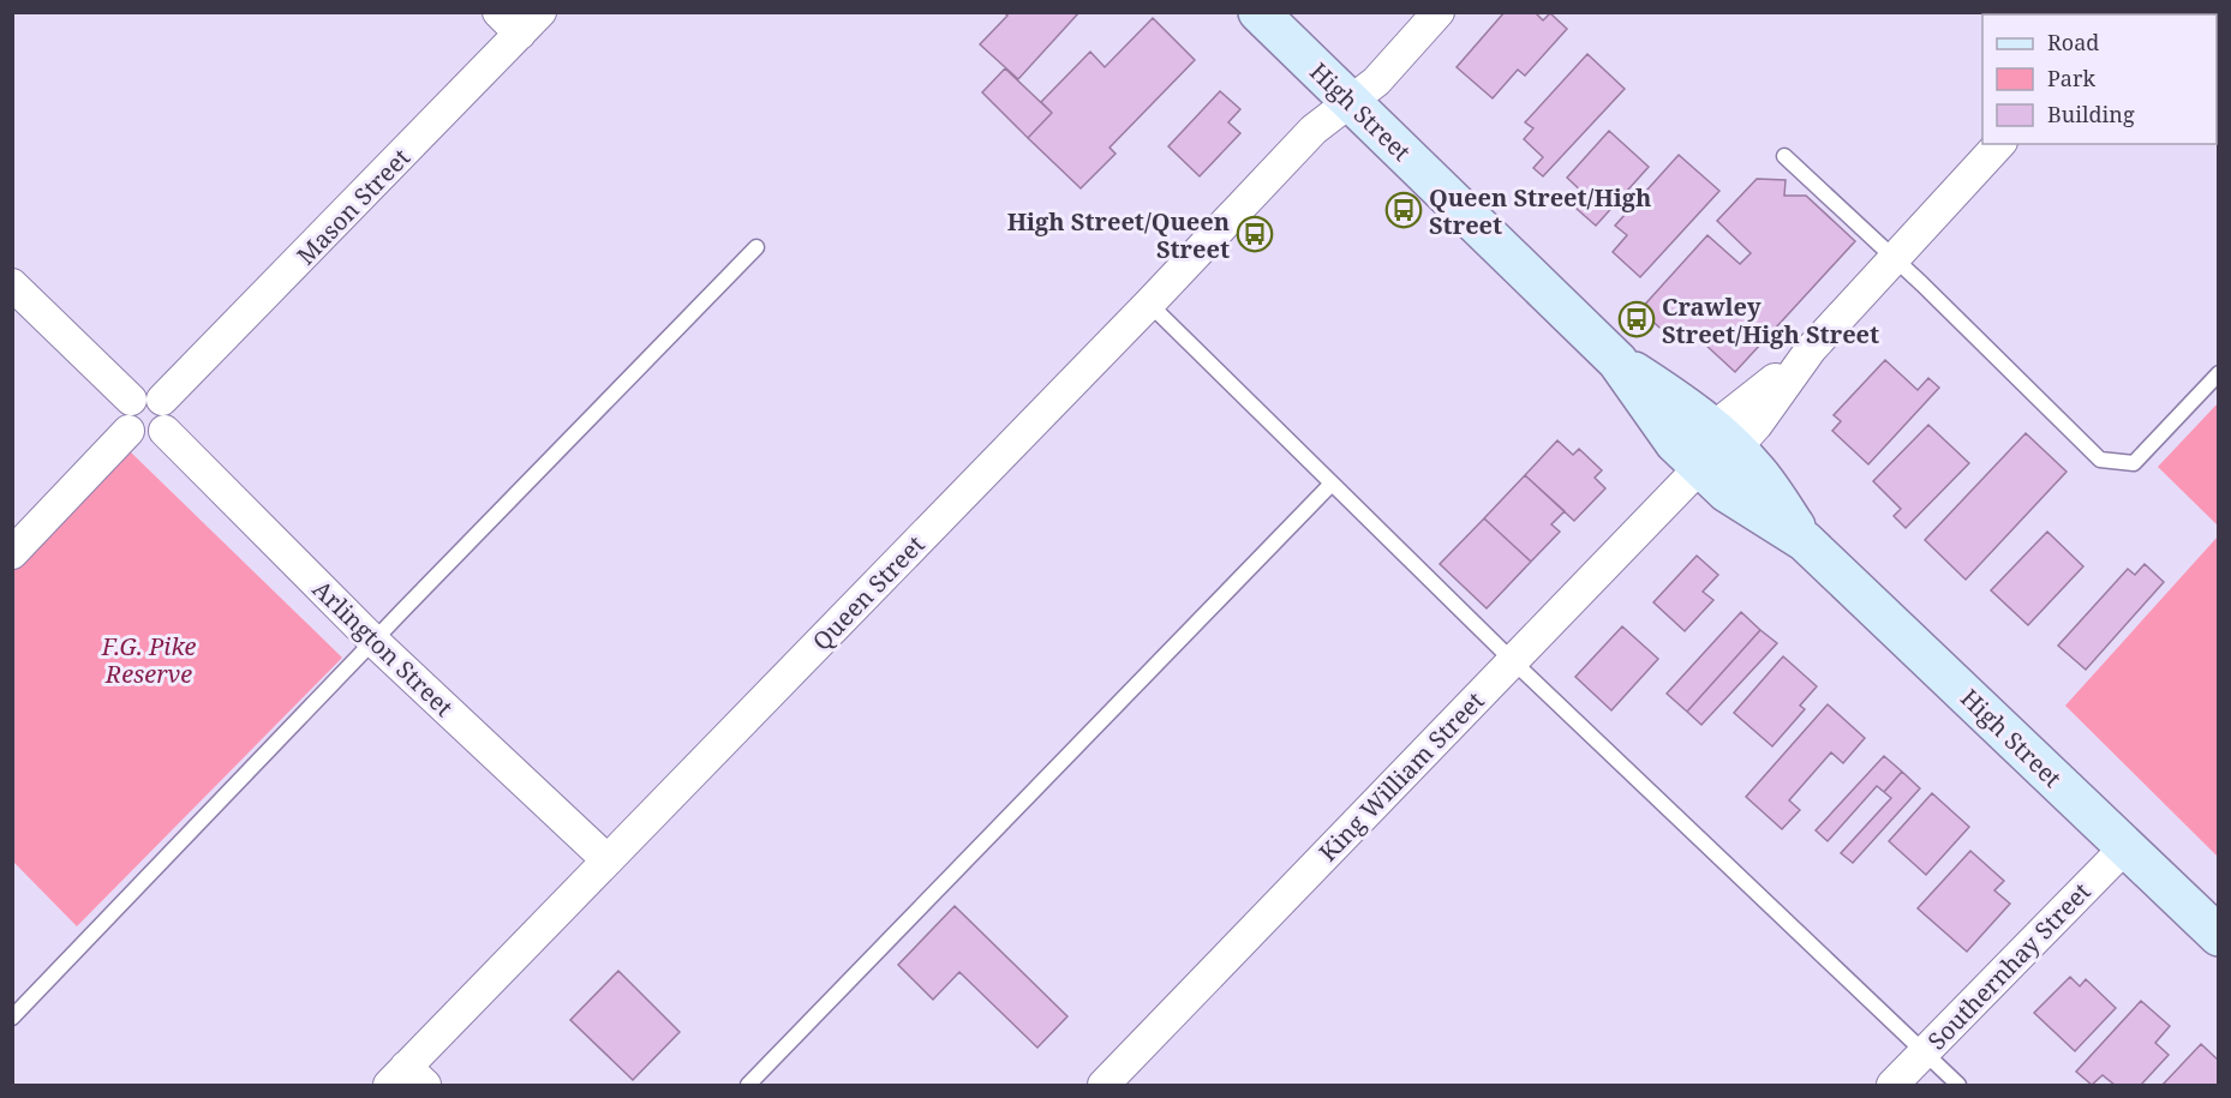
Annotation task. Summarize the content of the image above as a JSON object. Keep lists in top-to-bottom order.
{
  "streets": {
    "main road": ["High Street"],
    "street": [
      "Mason Street",
      "Queen Street",
      "Arlington Street",
      "King William Street",
      "Southernhay Street"
    ]
  },
  "crossings": [
    ["High Street", "Queen Street"],
    ["High Street", "King William Street"],
    ["High Street", "Southernhay Street"],
    ["Mason Street", "Arlington Street"],
    ["Queen Street", "Arlington Street"]
  ],
  "parks": ["F.G. Pike Reserve"],
  "places": {
    "bus stop": ["Queen Street/High Street", "High Street/Queen Street", "Crawley Street/High Street"]
  },
  "legend": ["Road", "Park", "Building"]
}
